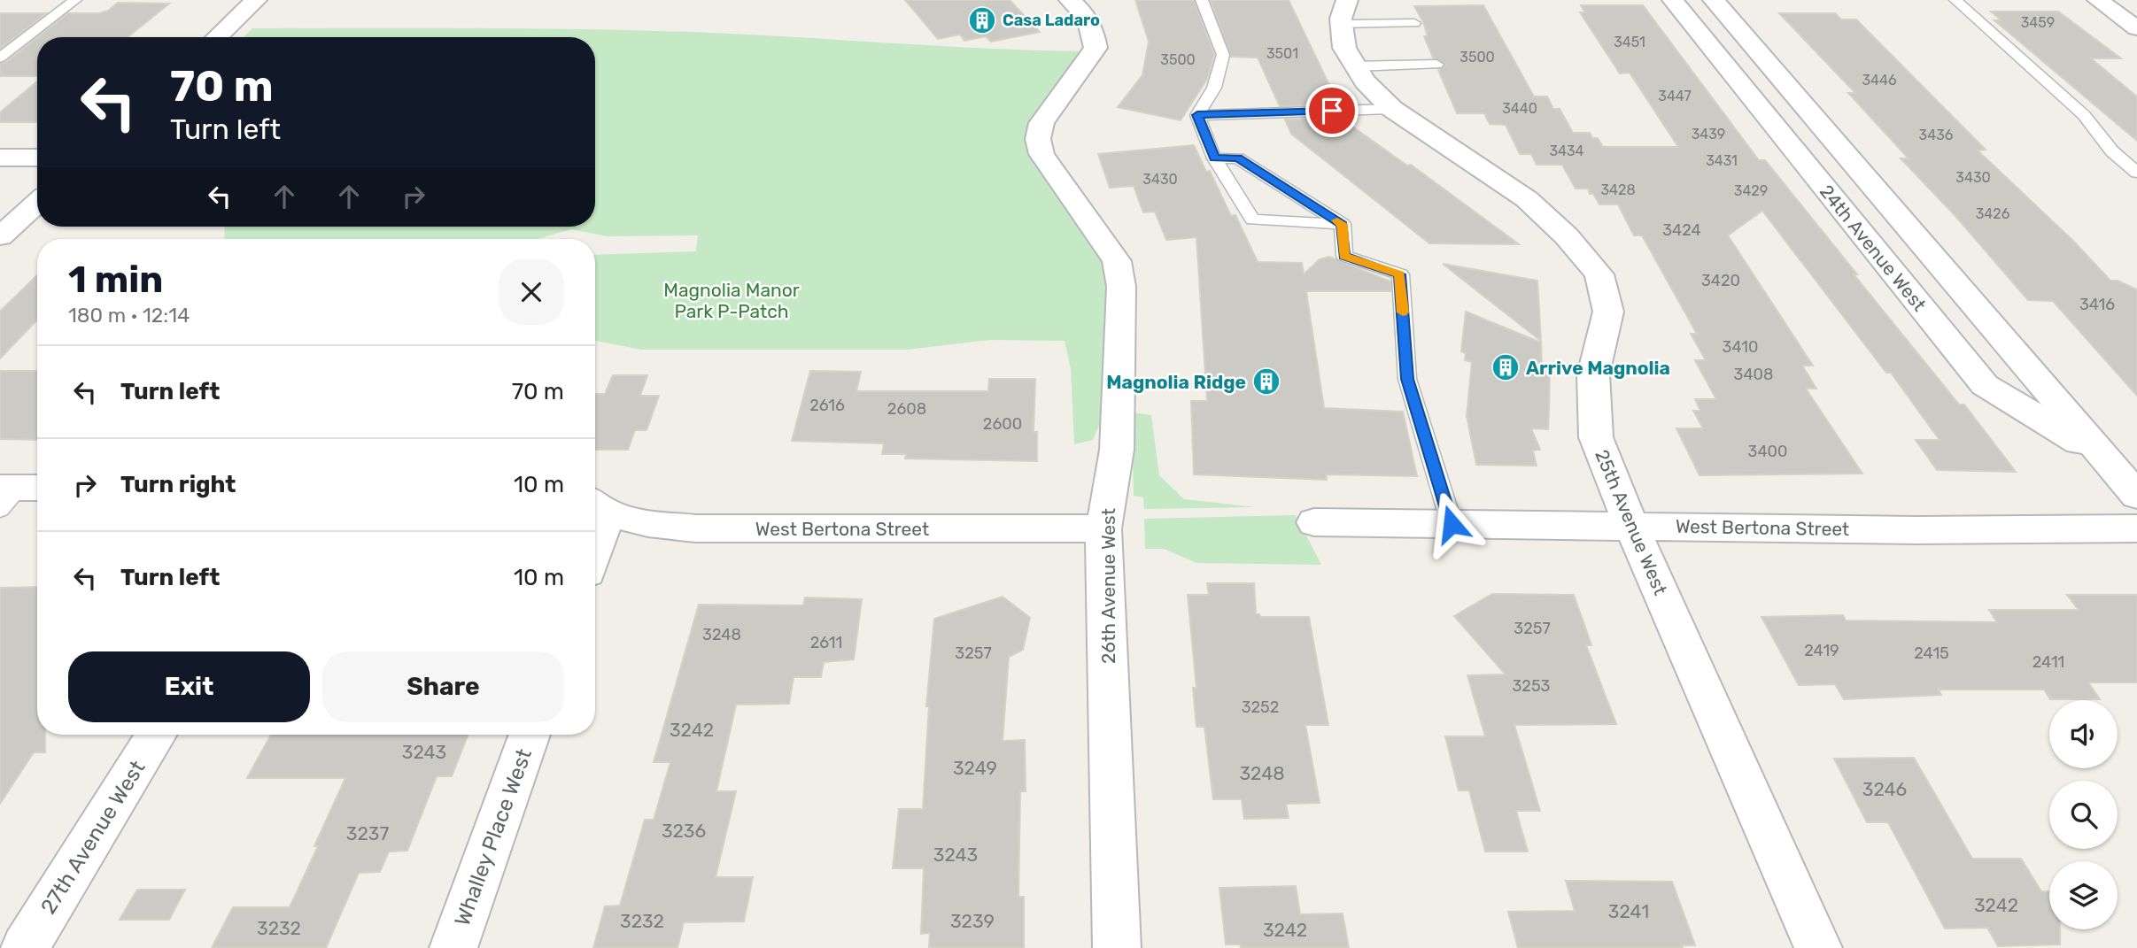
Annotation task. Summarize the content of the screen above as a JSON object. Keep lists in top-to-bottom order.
{
  "streets": {
    "street": [
      "24th Avenue West",
      "25th Avenue West",
      "West Bertona Street",
      "26th Avenue West",
      "27th Avenue West",
      "Whalley Place West"
    ]
  },
  "crossings": [
    ["25th Avenue West", "West Bertona Street"],
    ["West Bertona Street", "26th Avenue West"]
  ],
  "parks": ["Magnolia Manor Park P-Patch"],
  "places": {
    "building": ["Casa Ladaro", "Arrive Magnolia", "Magnolia Ridge"]
  },
  "house_numbers": [
    "3459",
    "3451",
    "3501",
    "3500",
    "3500",
    "3446",
    "3447",
    "3440",
    "3439",
    "3436",
    "3434",
    "3431",
    "3430",
    "3430",
    "3428",
    "3429",
    "3426",
    "3424",
    "3420",
    "3416",
    "3410",
    "3408",
    "2616",
    "2608",
    "2600",
    "3400",
    "3257",
    "3248",
    "2611",
    "2419",
    "3257",
    "2415",
    "2411",
    "3253",
    "3252",
    "3242",
    "3243",
    "3249",
    "3248",
    "3246",
    "3236",
    "3237",
    "3243",
    "3242",
    "3241",
    "3232",
    "3239",
    "3232",
    "3242"
  ],
  "page": {
    "turn": ["70 m", "Turn left"],
    "heading": ["1 min", "180 m · 12:14"],
    "list": [
      {
        "name": "Turn left",
        "value": "70 m"
      },
      {
        "name": "Turn right",
        "value": "10 m"
      },
      {
        "name": "Turn left",
        "value": "10 m"
      }
    ],
    "buttons": ["Exit", "Share"]
  }
}
